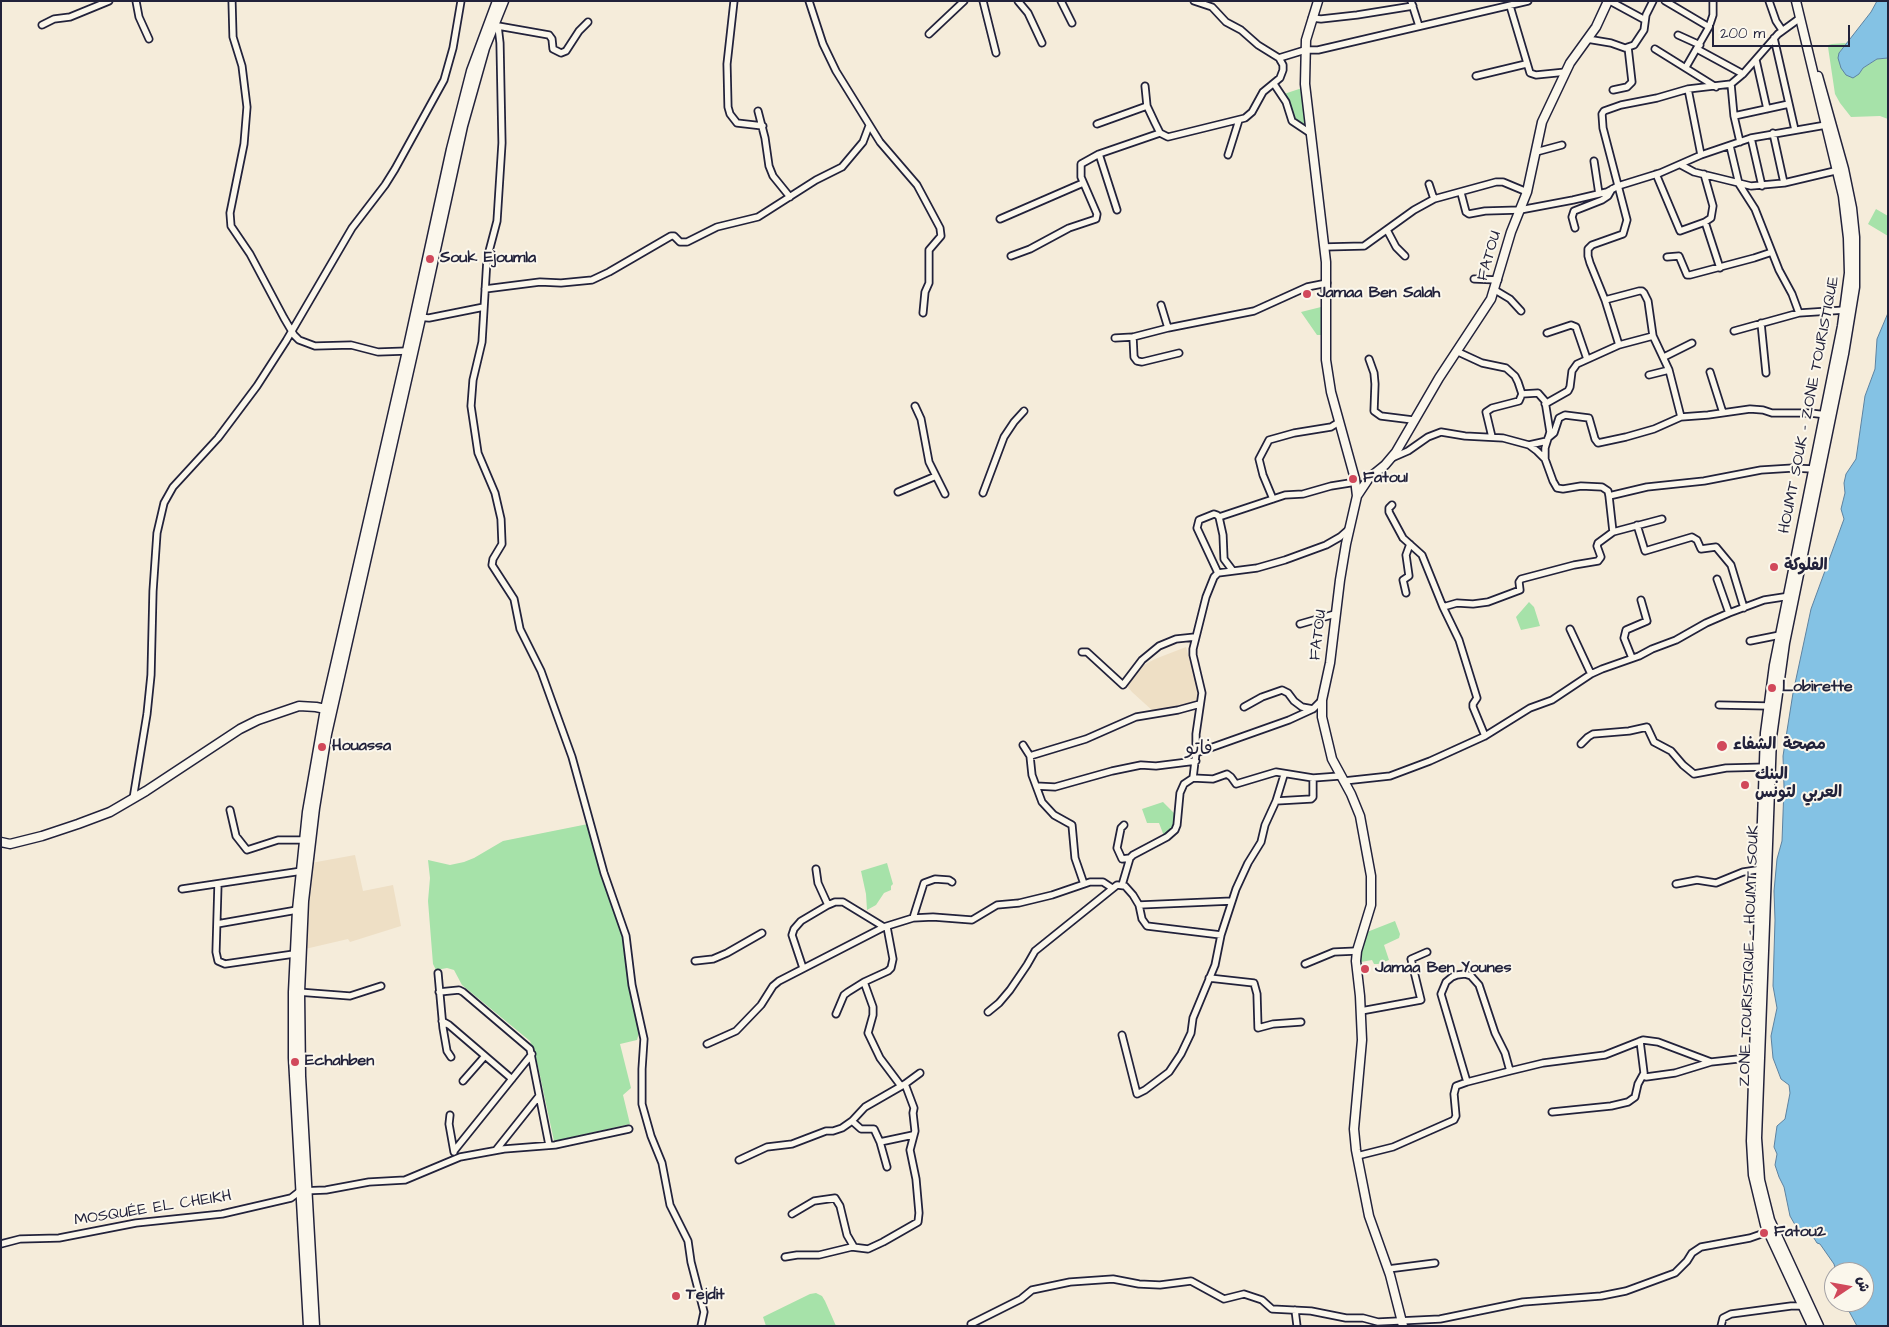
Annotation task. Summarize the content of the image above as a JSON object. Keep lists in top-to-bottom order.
{
  "streets": {
    "main road": ["FATOU", "HOUMT SOUK - ZONE TOURISTIQUE"],
    "street": ["MOSQUÉE EL CHEIKH"]
  },
  "districts": ["فاتو"],
  "places": [
    "Souk Ejoumla",
    "Jamaa Ben Salah",
    "Fatou1",
    "الفلوكة",
    "Lobirette",
    "مصحة الشفاء",
    "Houassa",
    "البنك العربي لتونس",
    "Jamaa Ben Younes",
    "Echahben",
    "Fatou2",
    "Tejdit"
  ],
  "scale_bar": "200 m",
  "north": "right"
}
